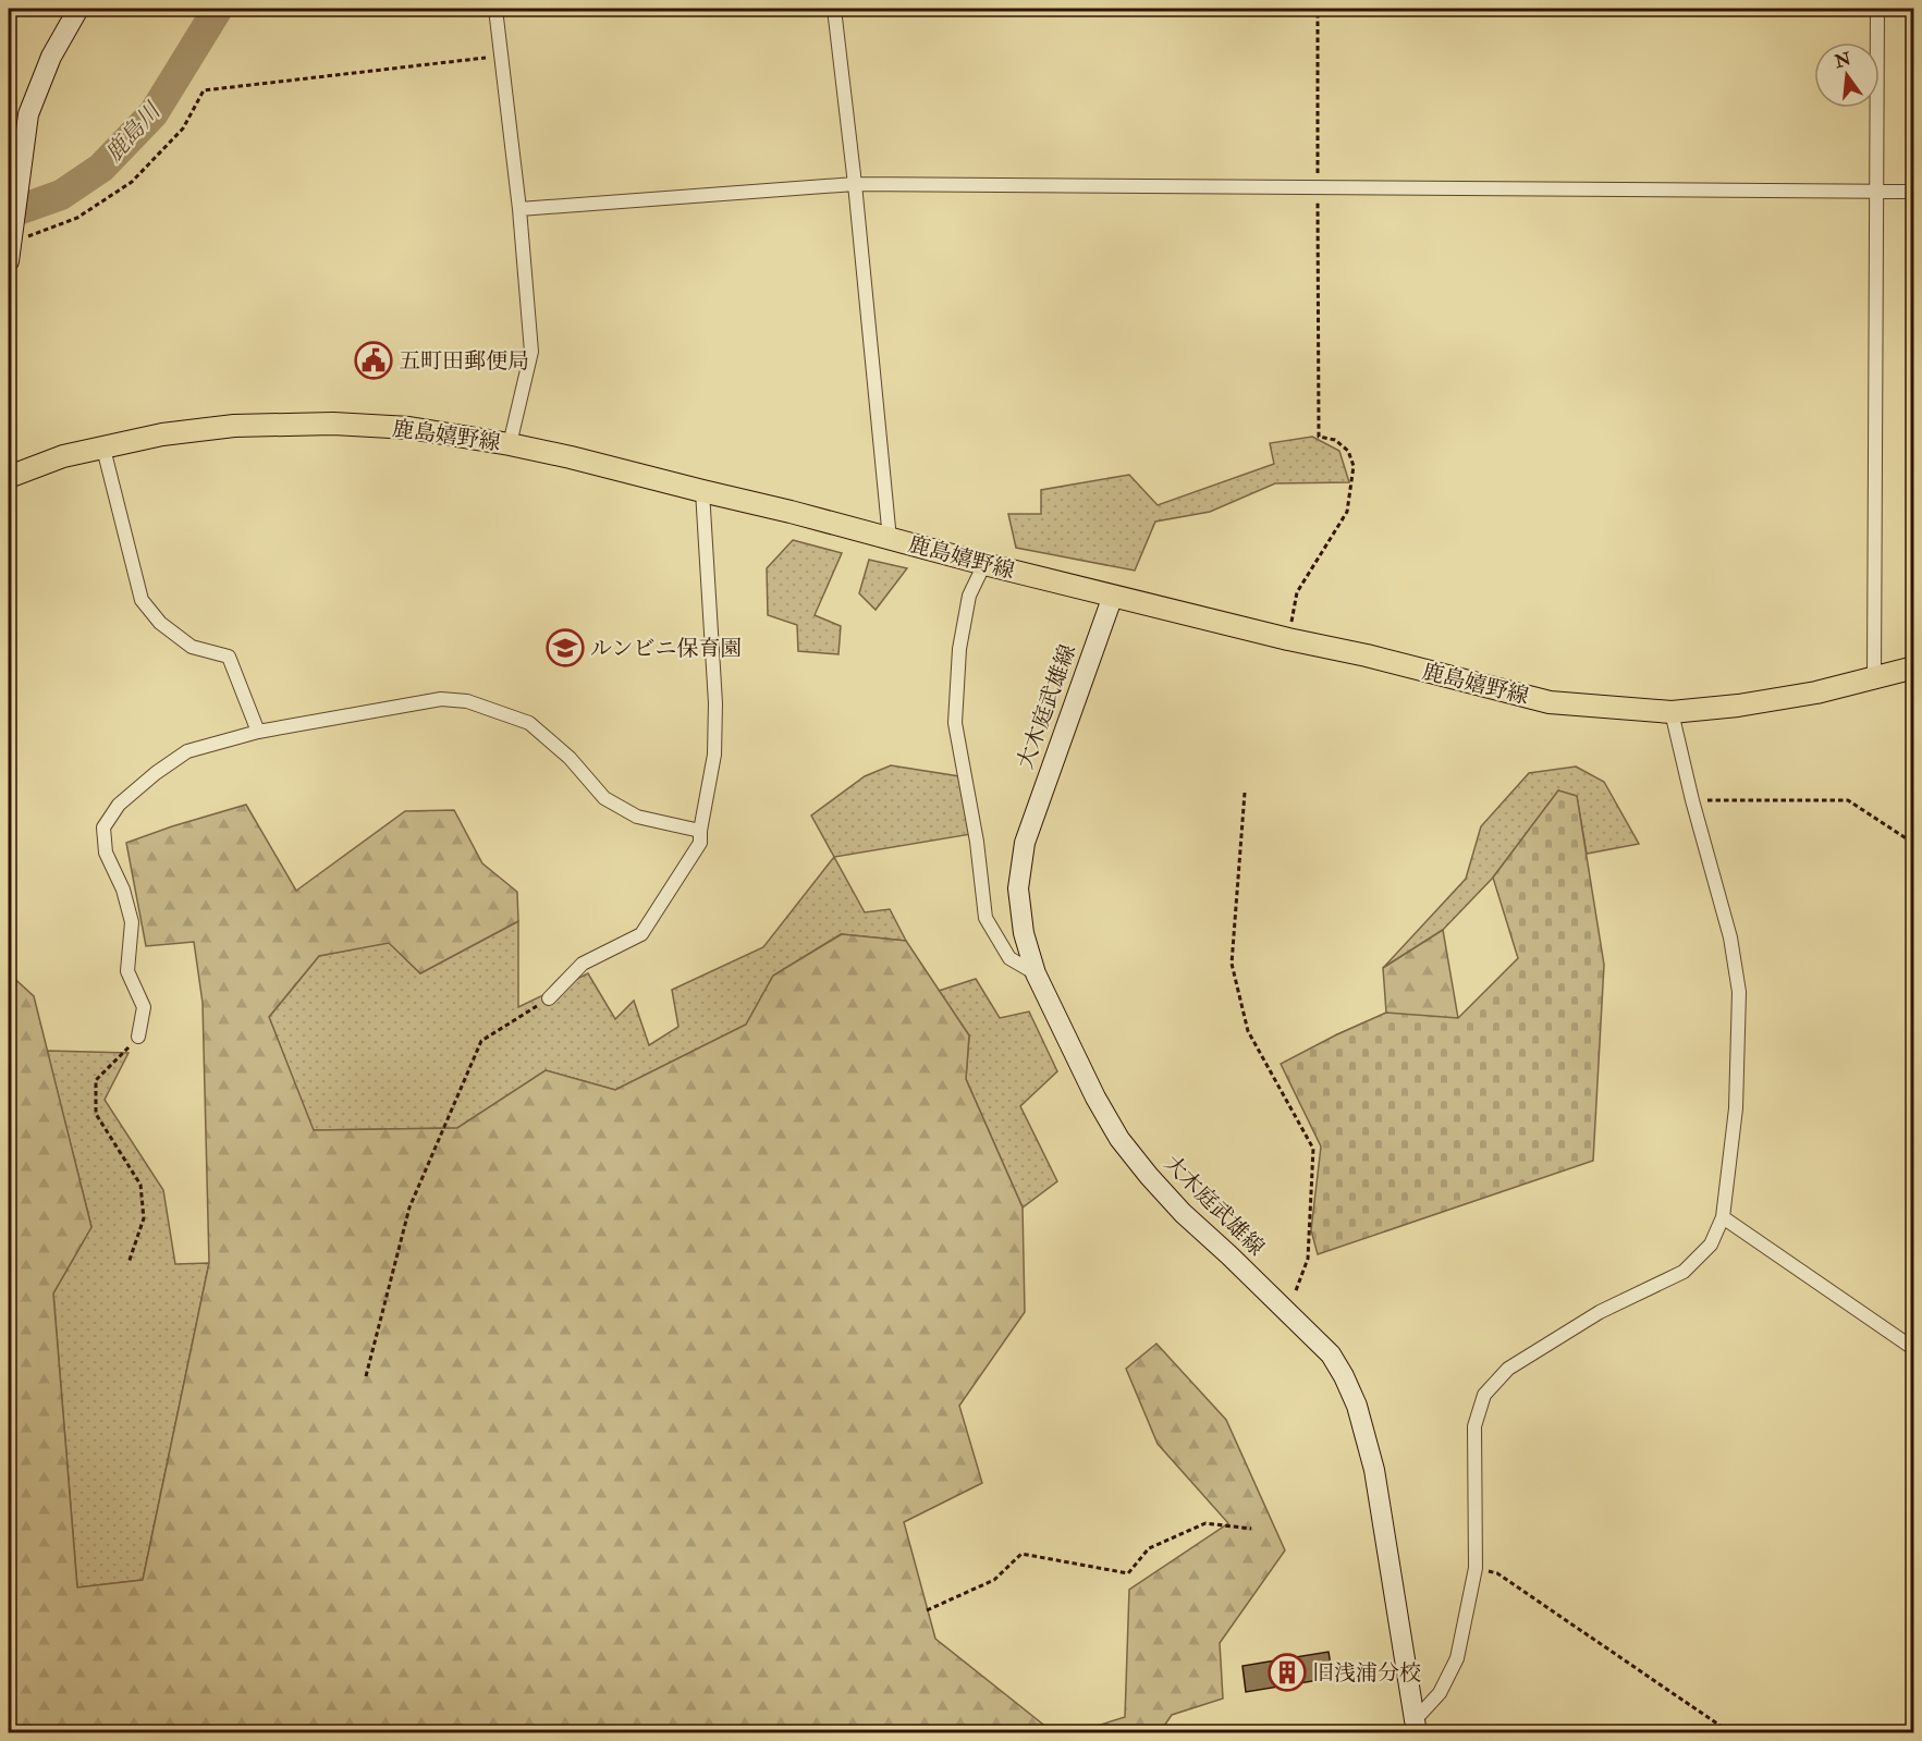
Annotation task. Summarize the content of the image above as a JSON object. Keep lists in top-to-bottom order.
{
  "streets": {
    "main road": ["鹿島嬉野線", "大木庭武雄線"]
  },
  "crossings": [
    ["鹿島嬉野線", "大木庭武雄線"]
  ],
  "water": ["鹿島川"],
  "places": {
    "public building": ["五町田郵便局"],
    "school or university": ["ルンビニ保育園"],
    "building": ["旧浅浦分校"]
  },
  "north": "top"
}
